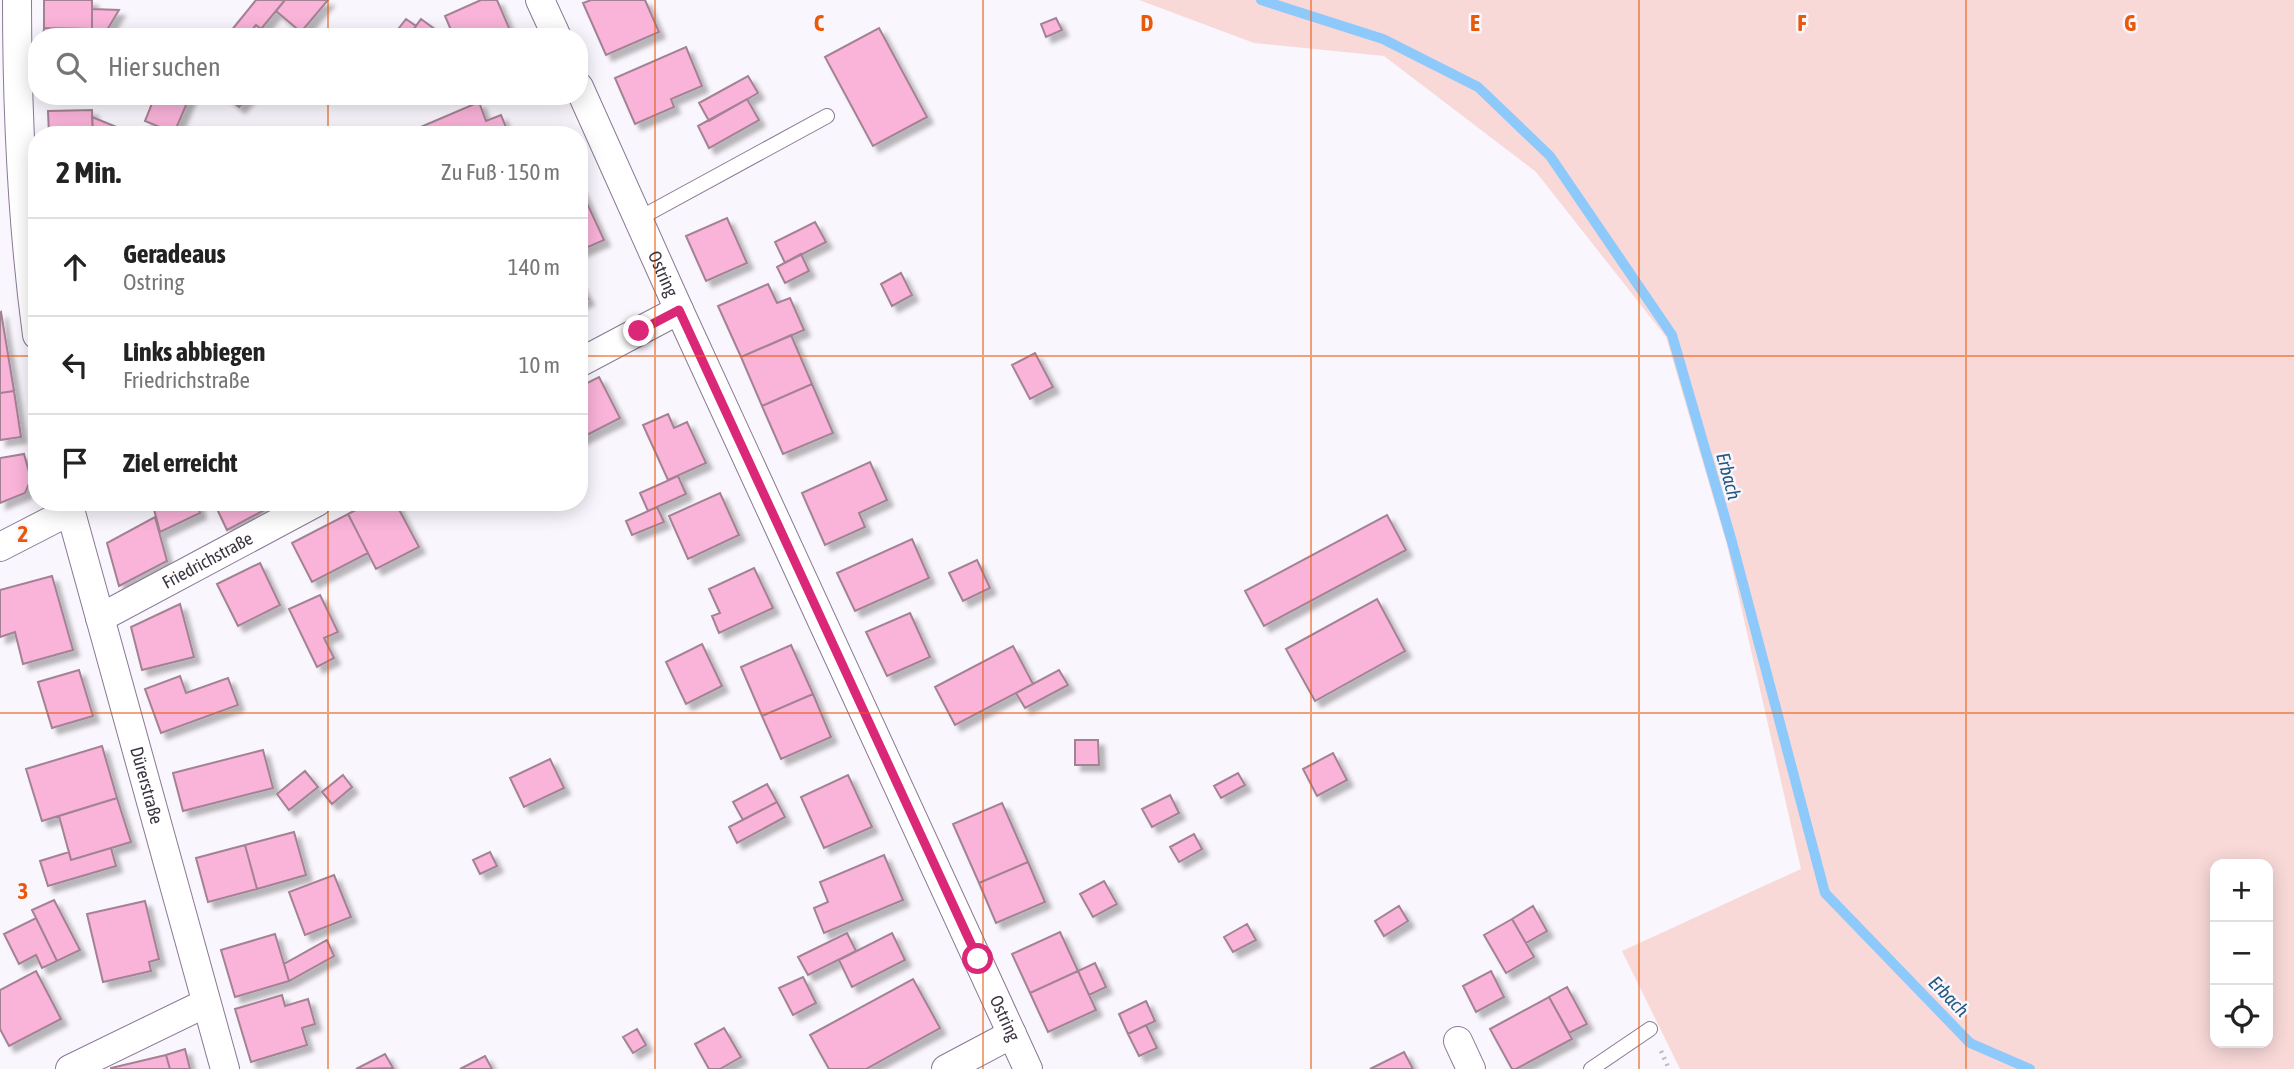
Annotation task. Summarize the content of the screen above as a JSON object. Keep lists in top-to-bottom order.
{
  "streets": {
    "street": ["Ostring", "Friedrichstraße", "Dürerstraße"]
  },
  "crossings": [
    ["Friedrichstraße", "Dürerstraße"]
  ],
  "water": ["Erbach"],
  "page": {
    "search": "Hier suchen",
    "heading": ["2 Min.", "Zu Fuß · 150 m"],
    "list": [
      ["Geradeaus", "Ostring", "140 m"],
      ["Links abbiegen", "Friedrichstraße", "10 m"],
      "Ziel erreicht"
    ],
    "map_buttons": ["+", "−"]
  },
  "grid": {
    "columns": [
      "C",
      "D",
      "E",
      "F",
      "G"
    ],
    "rows": ["2", "3"]
  }
}
